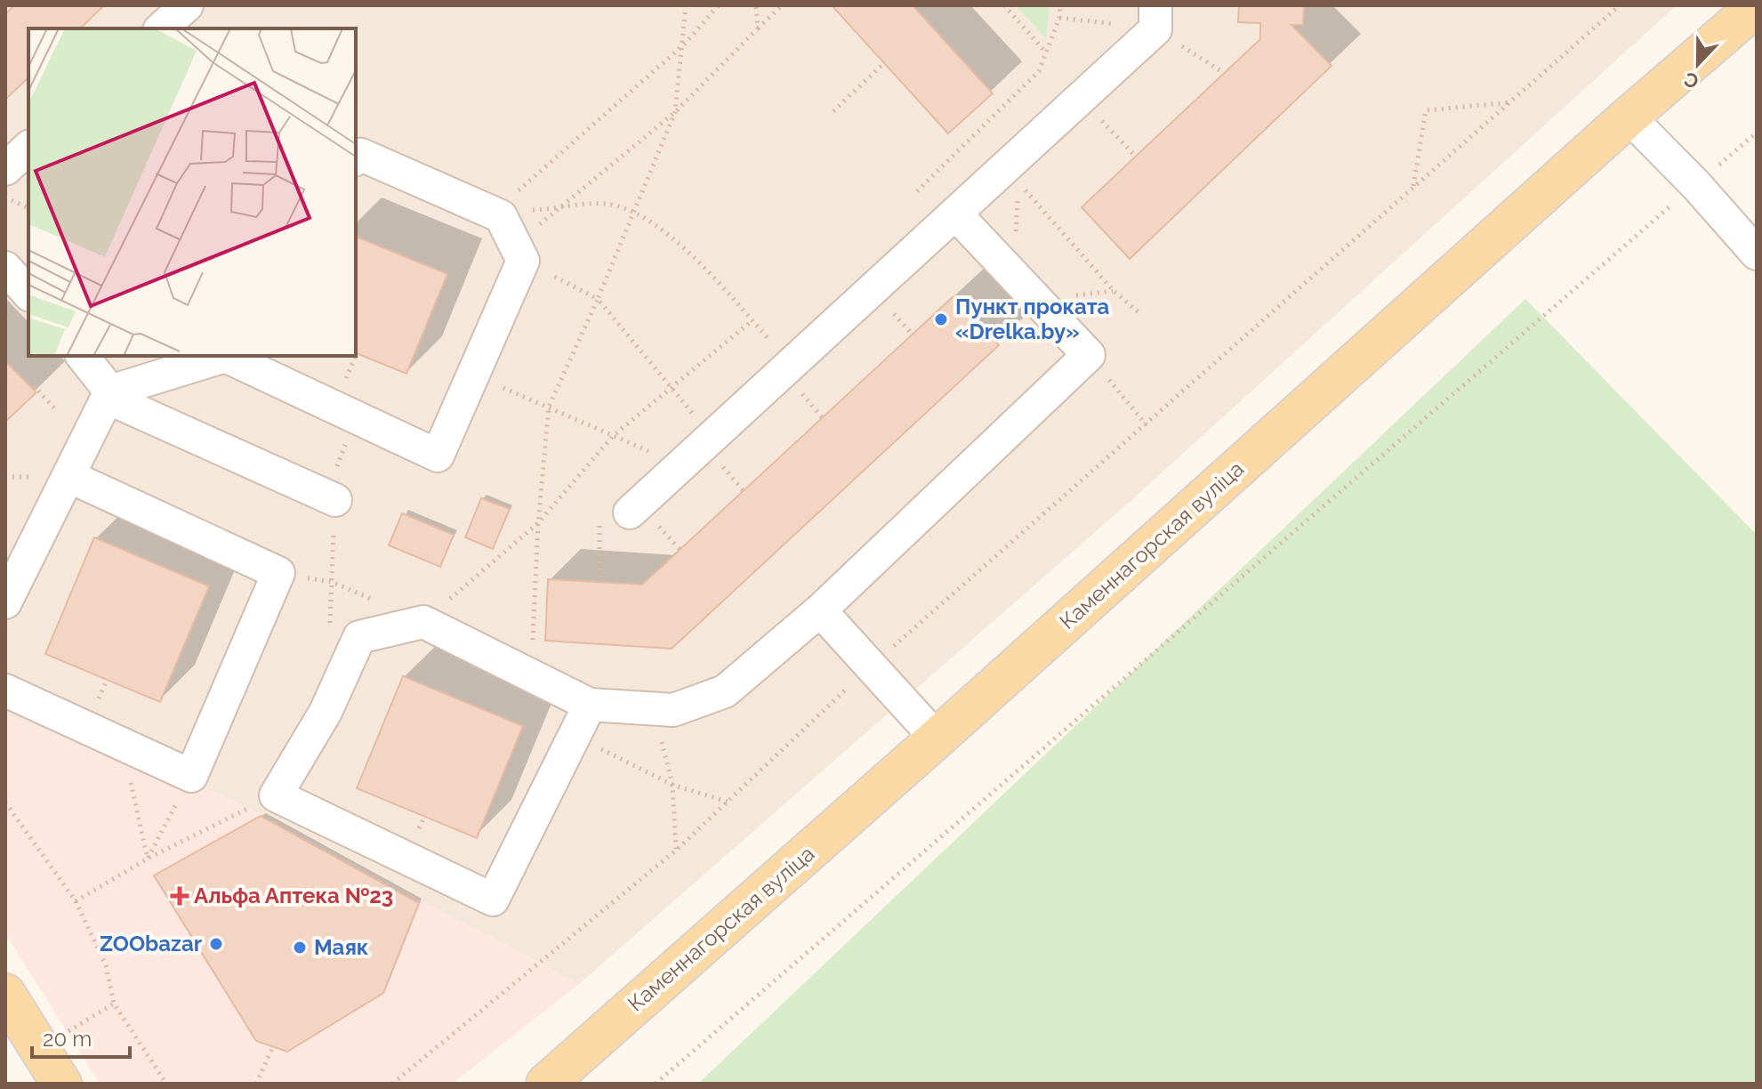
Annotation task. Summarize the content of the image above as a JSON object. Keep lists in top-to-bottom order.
{
  "streets": {
    "main road": ["Каменнагорская вуліца"]
  },
  "places": {
    "other": ["Пункт проката «Drelka.by»", "ZOObazar", "Маяк"],
    "health": ["Альфа Аптека №23"]
  },
  "scale_bar": "20 m",
  "north": "bottom"
}
